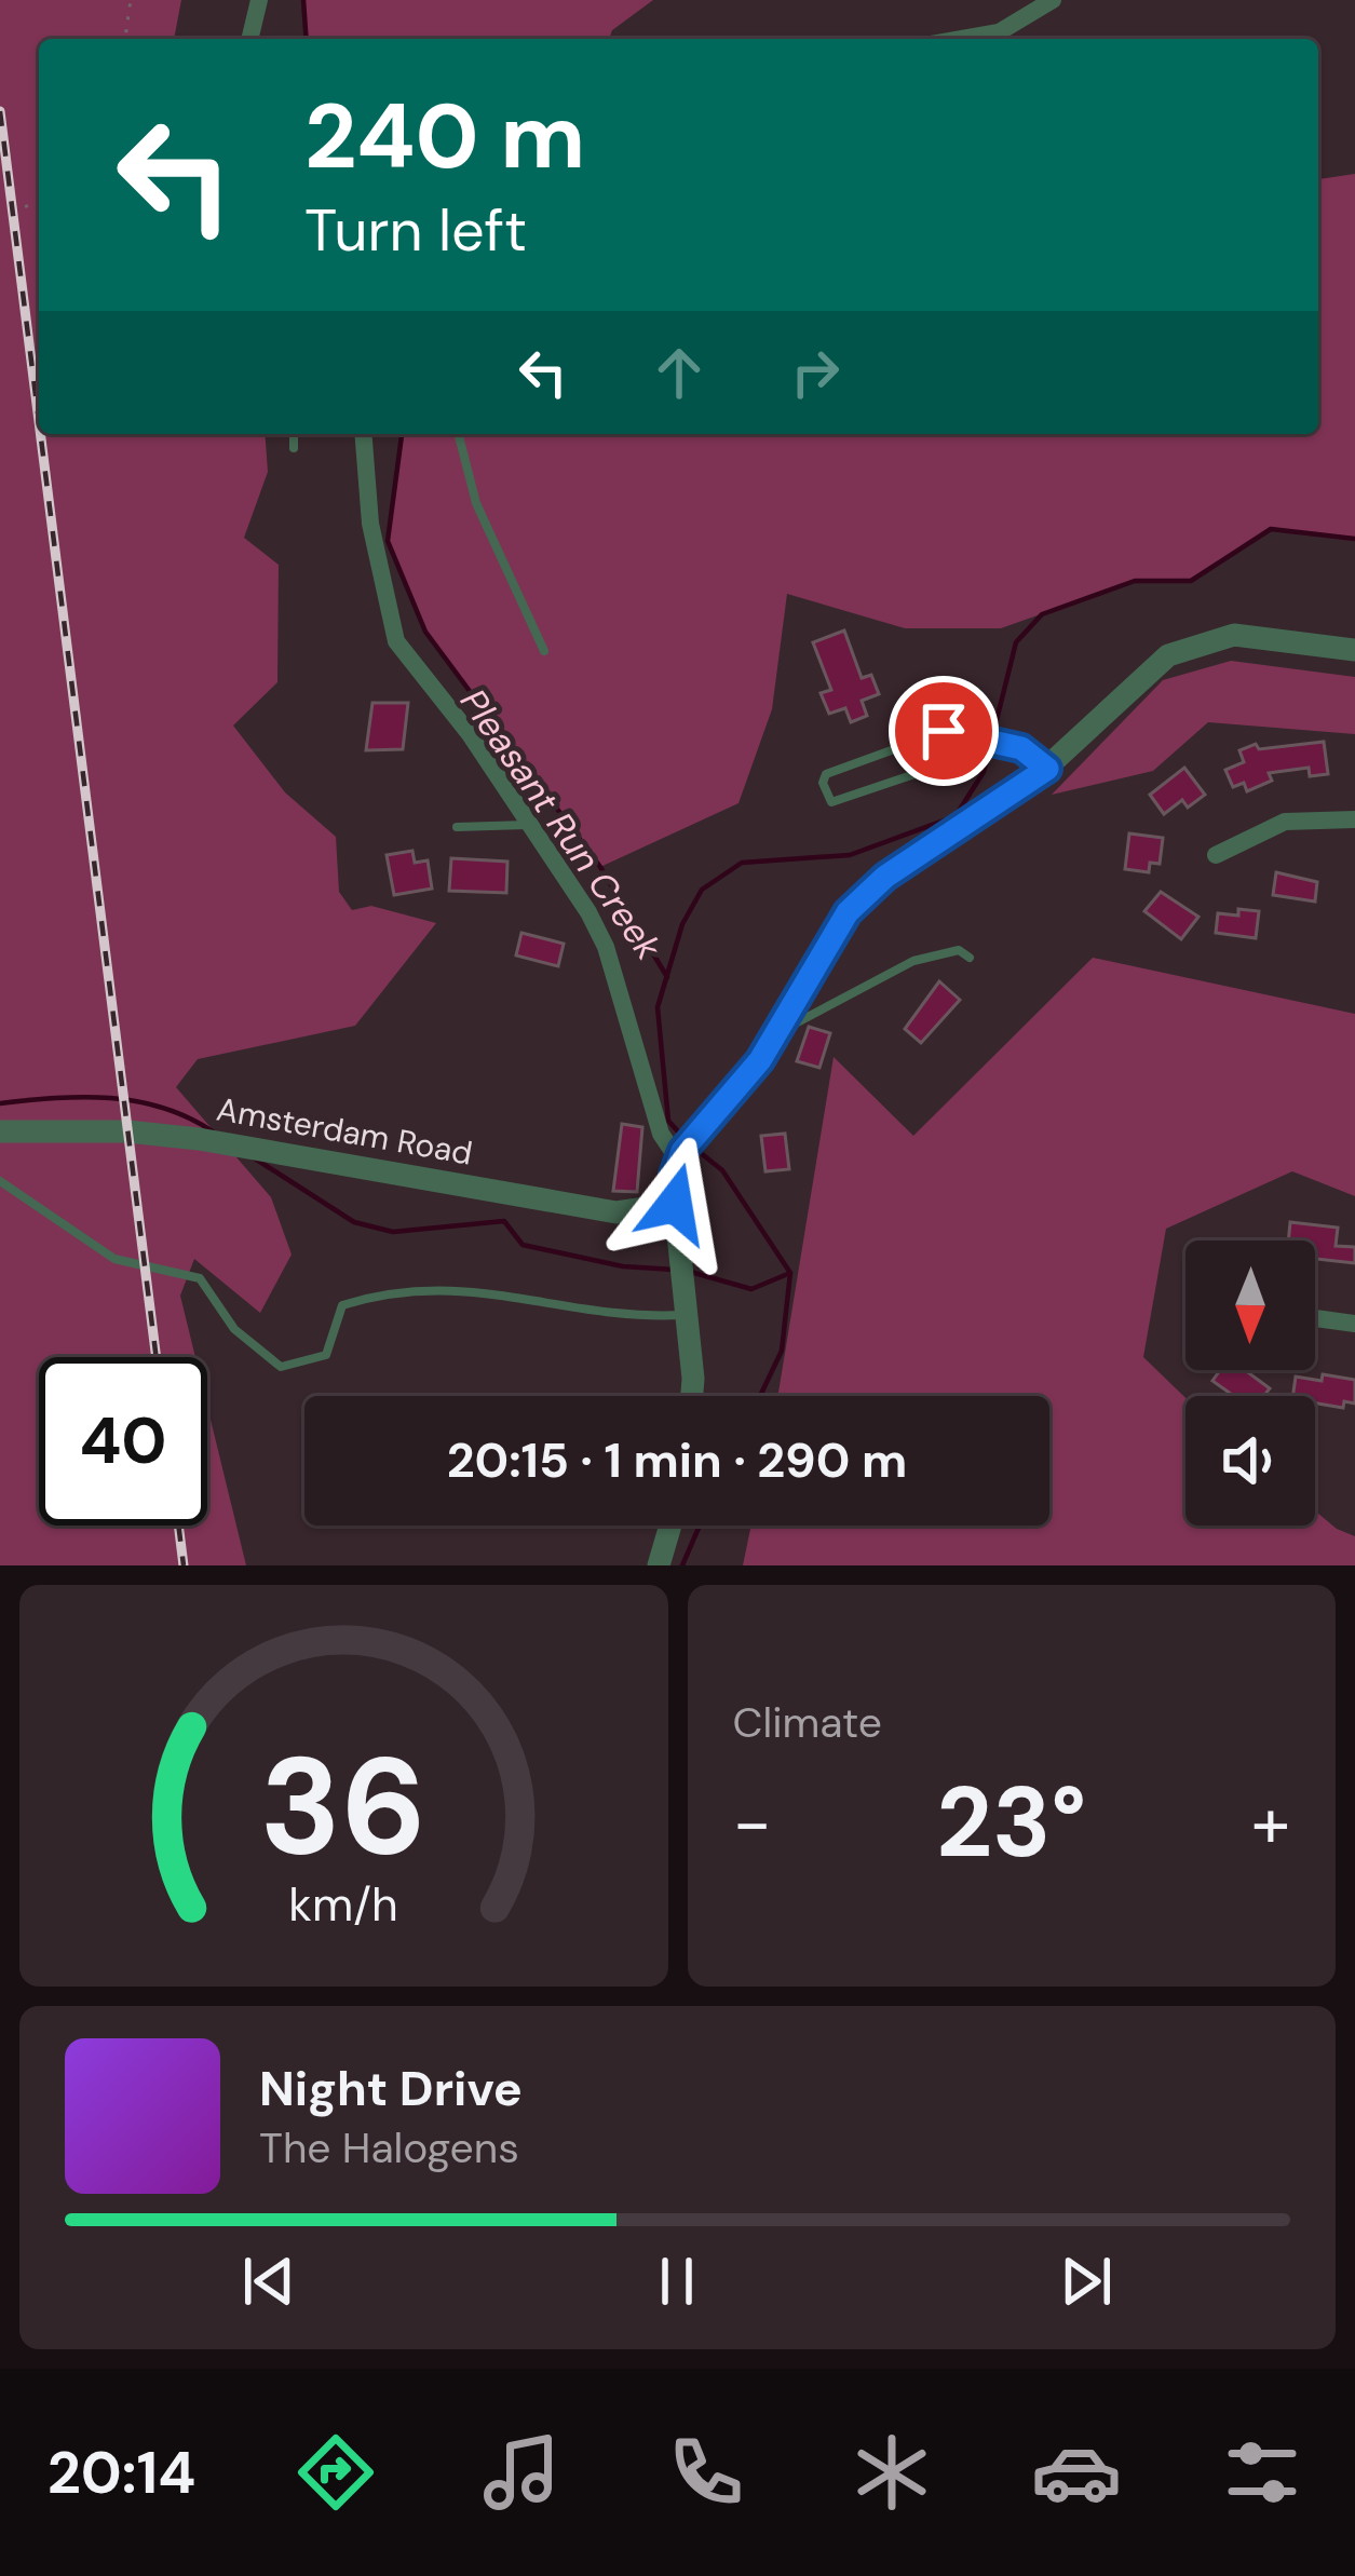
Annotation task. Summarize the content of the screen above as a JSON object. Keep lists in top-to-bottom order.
{
  "streets": {
    "street": ["Amsterdam Road"]
  },
  "water": ["Pleasant Run Creek"],
  "north": "bottom",
  "page": {
    "turn": ["240 m", "Turn left"],
    "limit": "40",
    "trip": "20:15 · 1 min · 290 m",
    "tile": "Climate",
    "heat": ["−", "23°", "+"],
    "song": ["Night Drive", "The Halogens"],
    "tabs": "20:14",
    "gauge": ["36", "km/h"]
  }
}
